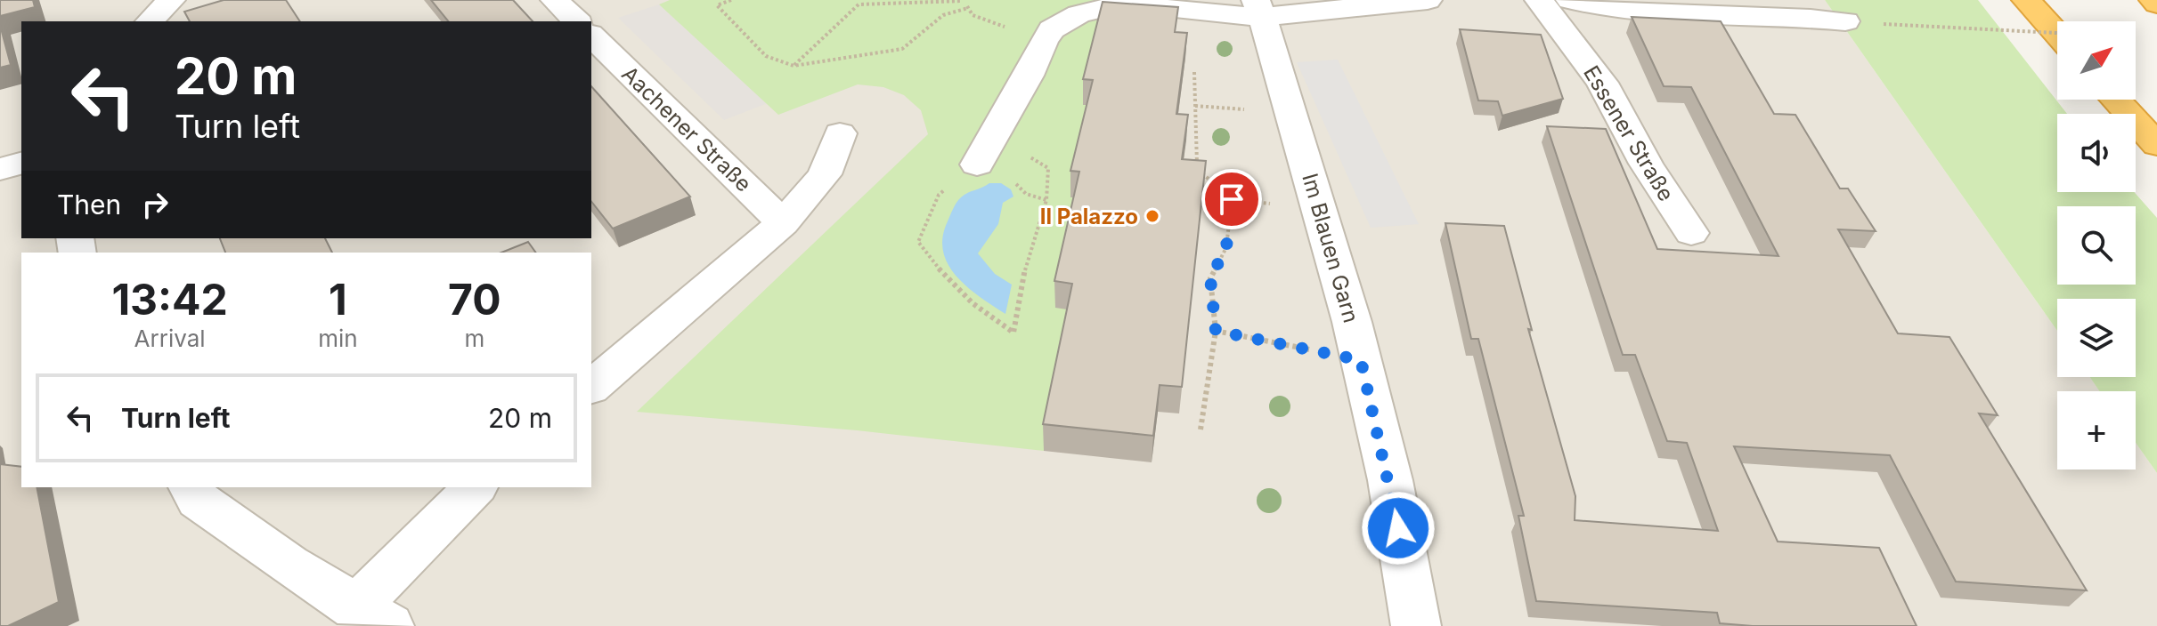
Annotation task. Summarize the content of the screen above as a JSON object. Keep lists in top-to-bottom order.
{
  "streets": {
    "street": ["Aachener Straße", "Essener Straße", "Im Blauen Garn"]
  },
  "places": ["Il Palazzo"],
  "north": "top right",
  "page": {
    "map_buttons": "+",
    "turn": ["20 m", "Turn left"],
    "then": "Then",
    "eta": [
      "13:42",
      "Arrival",
      "1",
      "min",
      "70",
      "m"
    ],
    "list": [
      {
        "name": "Turn left",
        "value": "20 m"
      }
    ]
  }
}
